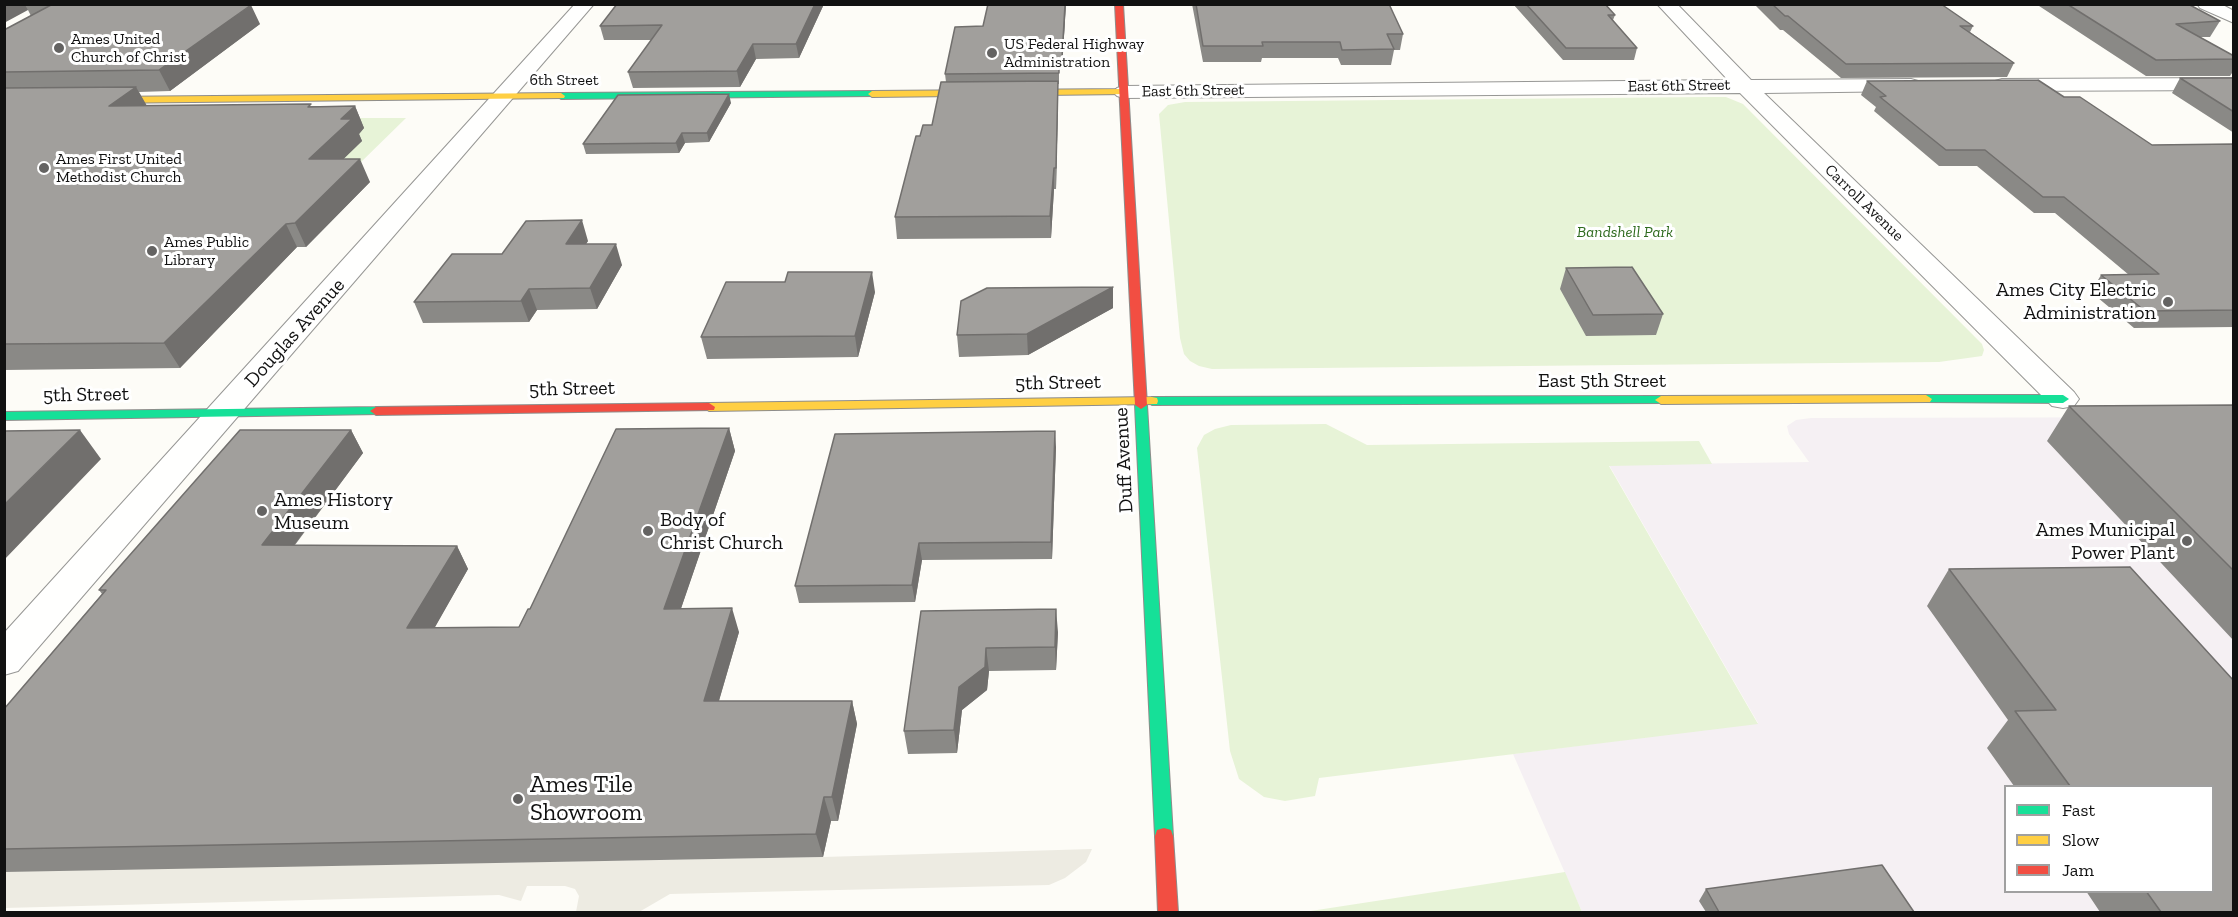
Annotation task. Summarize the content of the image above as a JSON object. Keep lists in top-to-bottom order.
{
  "streets": {
    "main road": [
      "6th Street",
      "East 5th Street",
      "5th Street",
      "Duff Avenue"
    ],
    "street": ["East 6th Street", "Carroll Avenue", "Douglas Avenue"]
  },
  "crossings": [
    ["6th Street", "East 6th Street"],
    ["6th Street", "Douglas Avenue"],
    ["6th Street", "Duff Avenue"],
    ["East 6th Street", "Carroll Avenue"],
    ["East 6th Street", "Duff Avenue"],
    ["Carroll Avenue", "East 5th Street"],
    ["Douglas Avenue", "5th Street"],
    ["East 5th Street", "5th Street"],
    ["East 5th Street", "Duff Avenue"],
    ["5th Street", "Duff Avenue"]
  ],
  "parks": ["Bandshell Park"],
  "places": [
    "Ames United Church of Christ",
    "US Federal Highway Administration",
    "Ames First United Methodist Church",
    "Ames Public Library",
    "Ames City Electric Administration",
    "Ames History Museum",
    "Body of Christ Church",
    "Ames Municipal Power Plant",
    "Ames Tile Showroom"
  ],
  "legend": ["Fast", "Slow", "Jam"]
}
